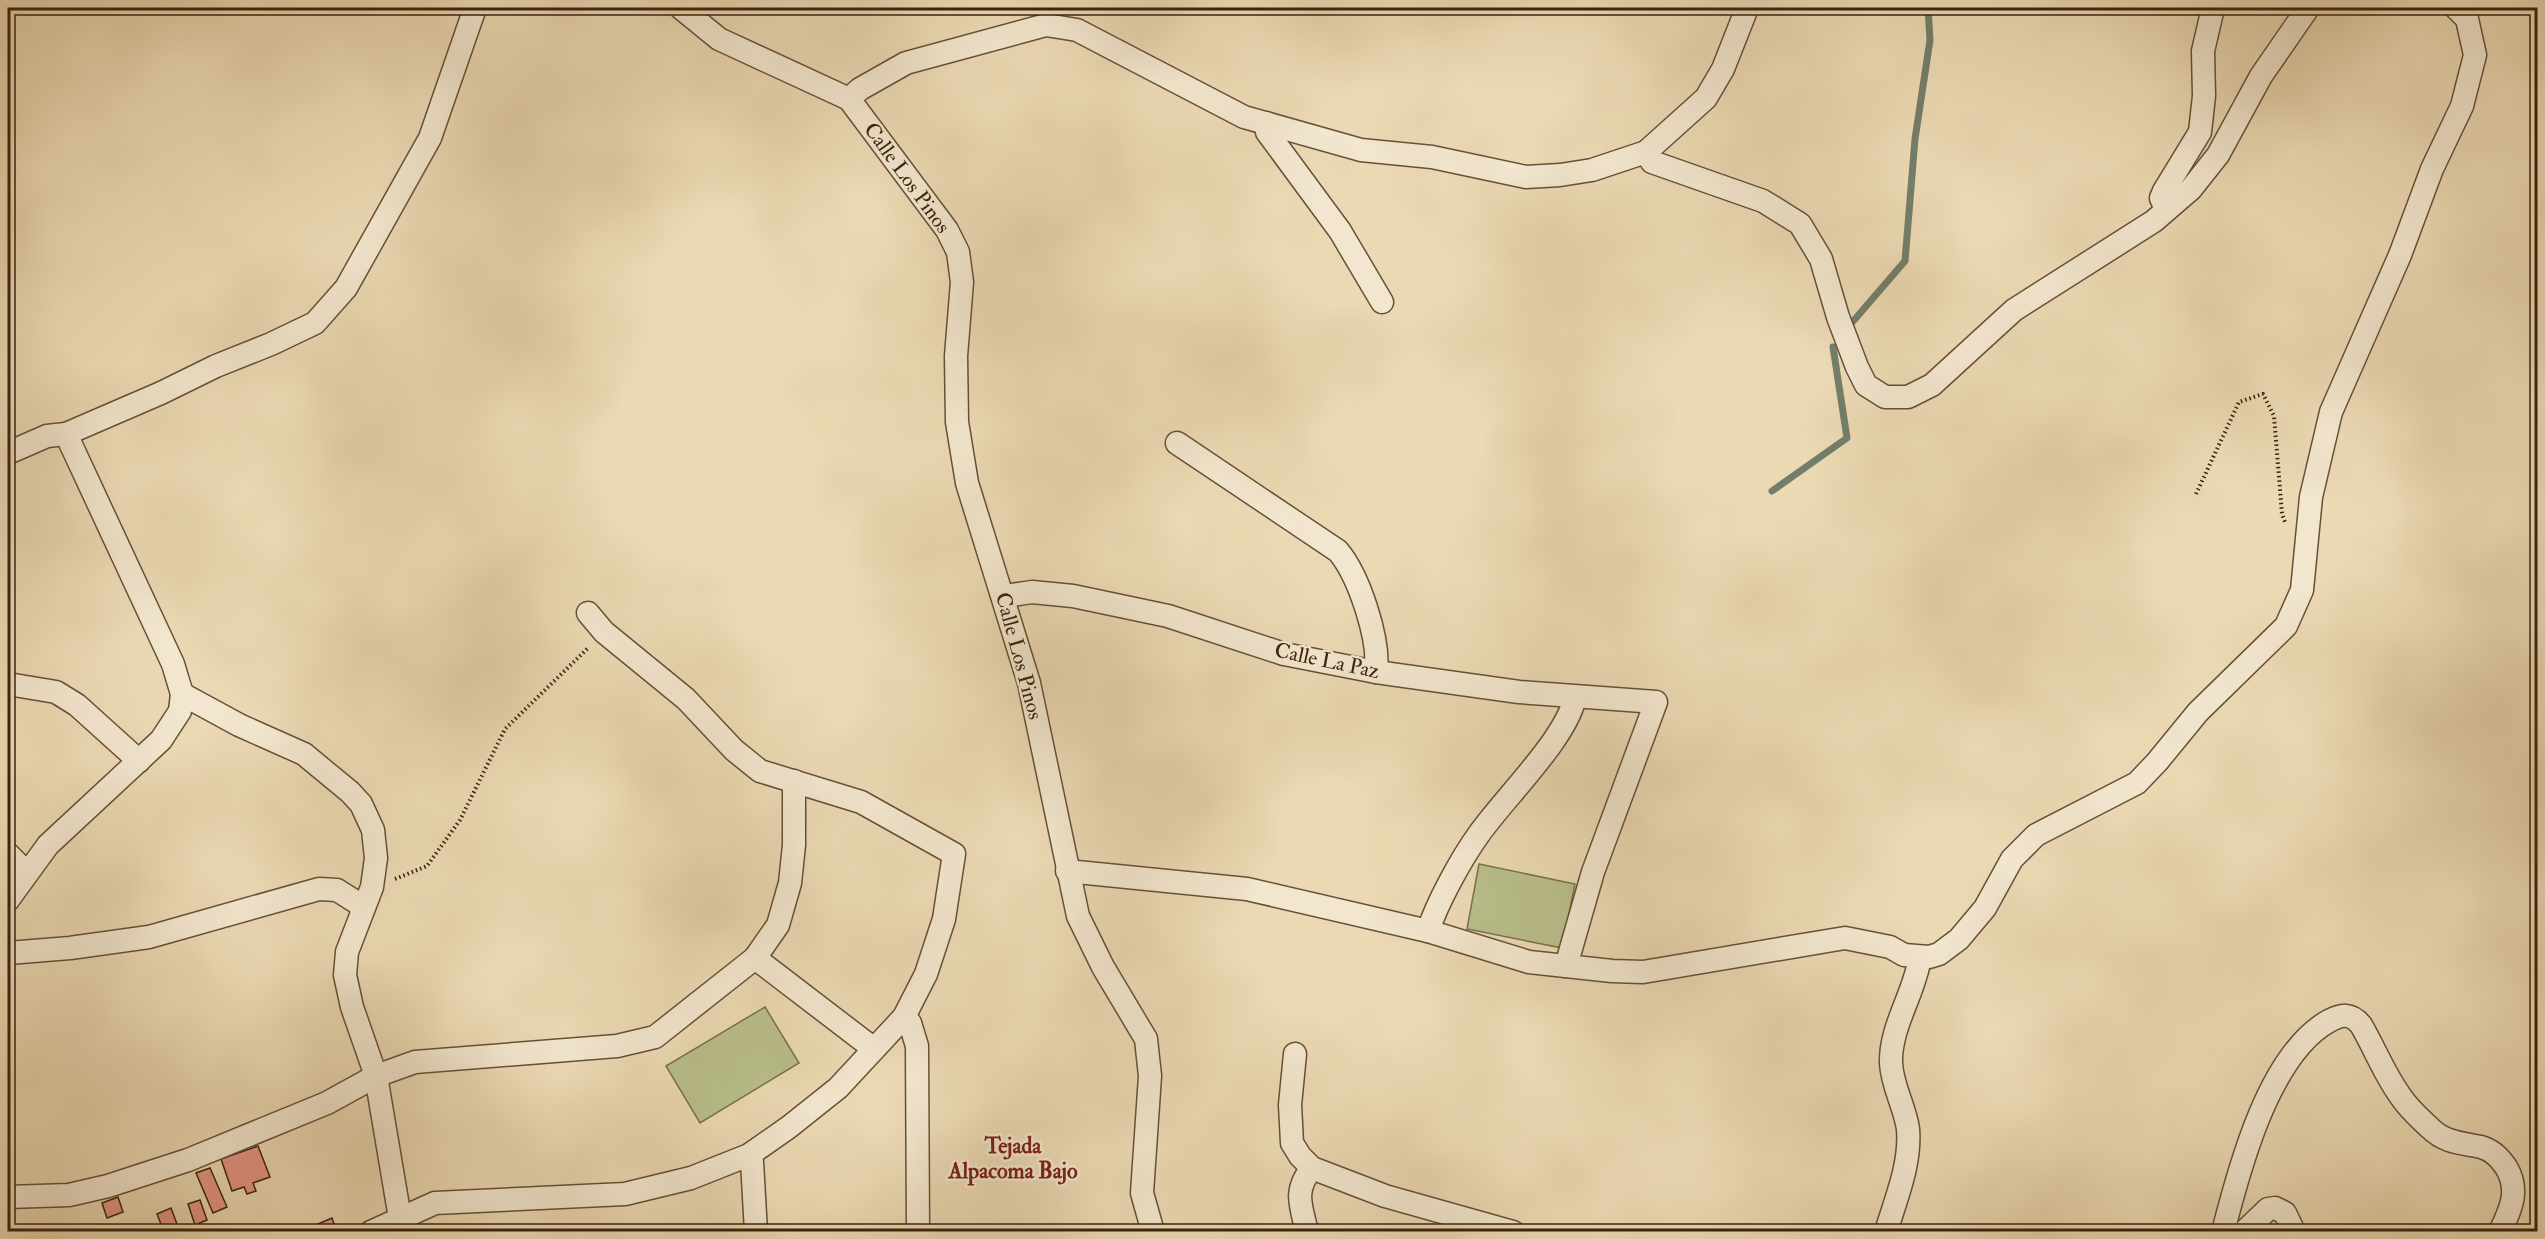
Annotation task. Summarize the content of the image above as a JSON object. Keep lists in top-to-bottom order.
{
  "streets": {
    "street": ["Calle Los Pinos", "Calle La Paz"]
  },
  "crossings": [
    ["Calle Los Pinos", "Calle La Paz"]
  ],
  "districts": ["Tejada Alpacoma Bajo"]
}
